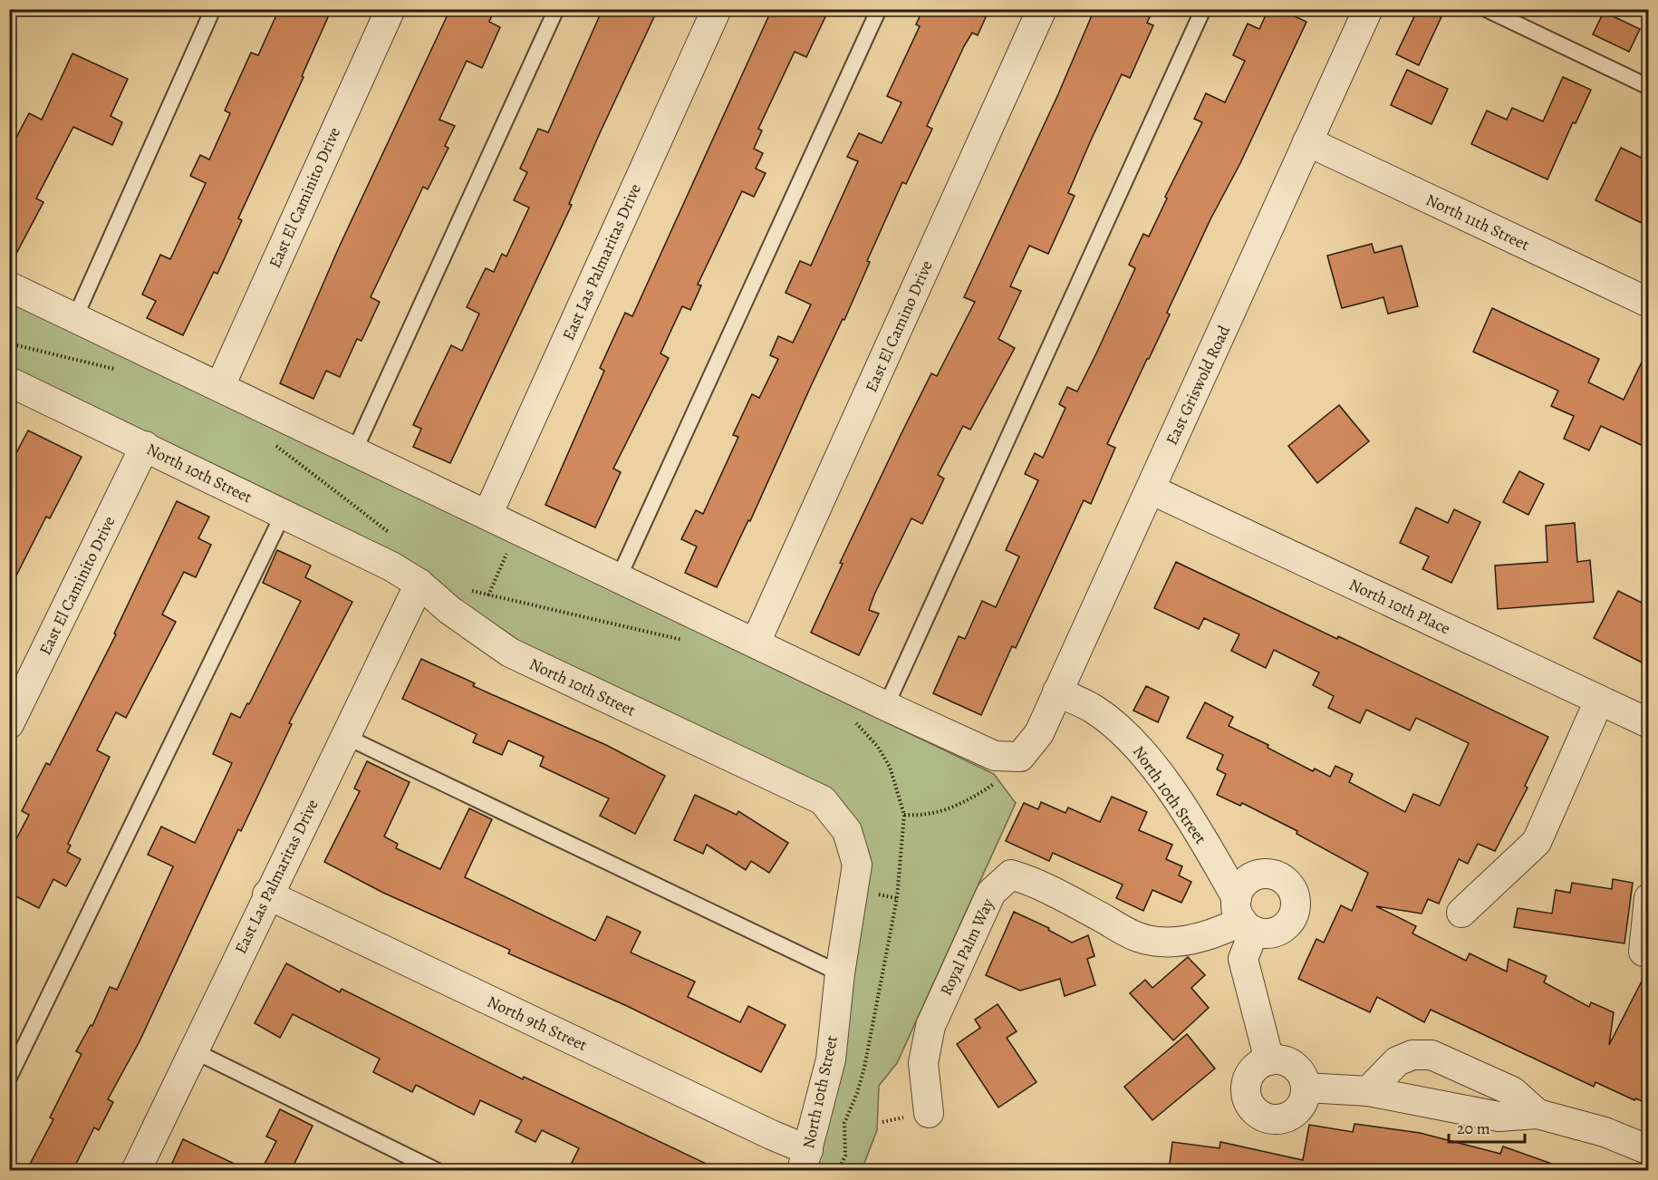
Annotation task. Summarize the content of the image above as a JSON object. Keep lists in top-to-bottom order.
{
  "streets": {
    "street": [
      "East El Caminito Drive",
      "North 11th Street",
      "East Las Palmaritas Drive",
      "East El Camino Drive",
      "East Griswold Road",
      "North 10th Street",
      "North 10th Place",
      "Royal Palm Way",
      "North 9th Street"
    ]
  },
  "crossings": [
    ["East El Caminito Drive", "North 10th Street"],
    ["North 11th Street", "East Griswold Road"],
    ["East Las Palmaritas Drive", "North 10th Street"],
    ["East Las Palmaritas Drive", "North 9th Street"],
    ["East Griswold Road", "North 10th Street"],
    ["East Griswold Road", "North 10th Place"],
    ["North 10th Street", "Royal Palm Way"],
    ["North 10th Street", "North 9th Street"]
  ],
  "scale_bar": "20 m"
}
